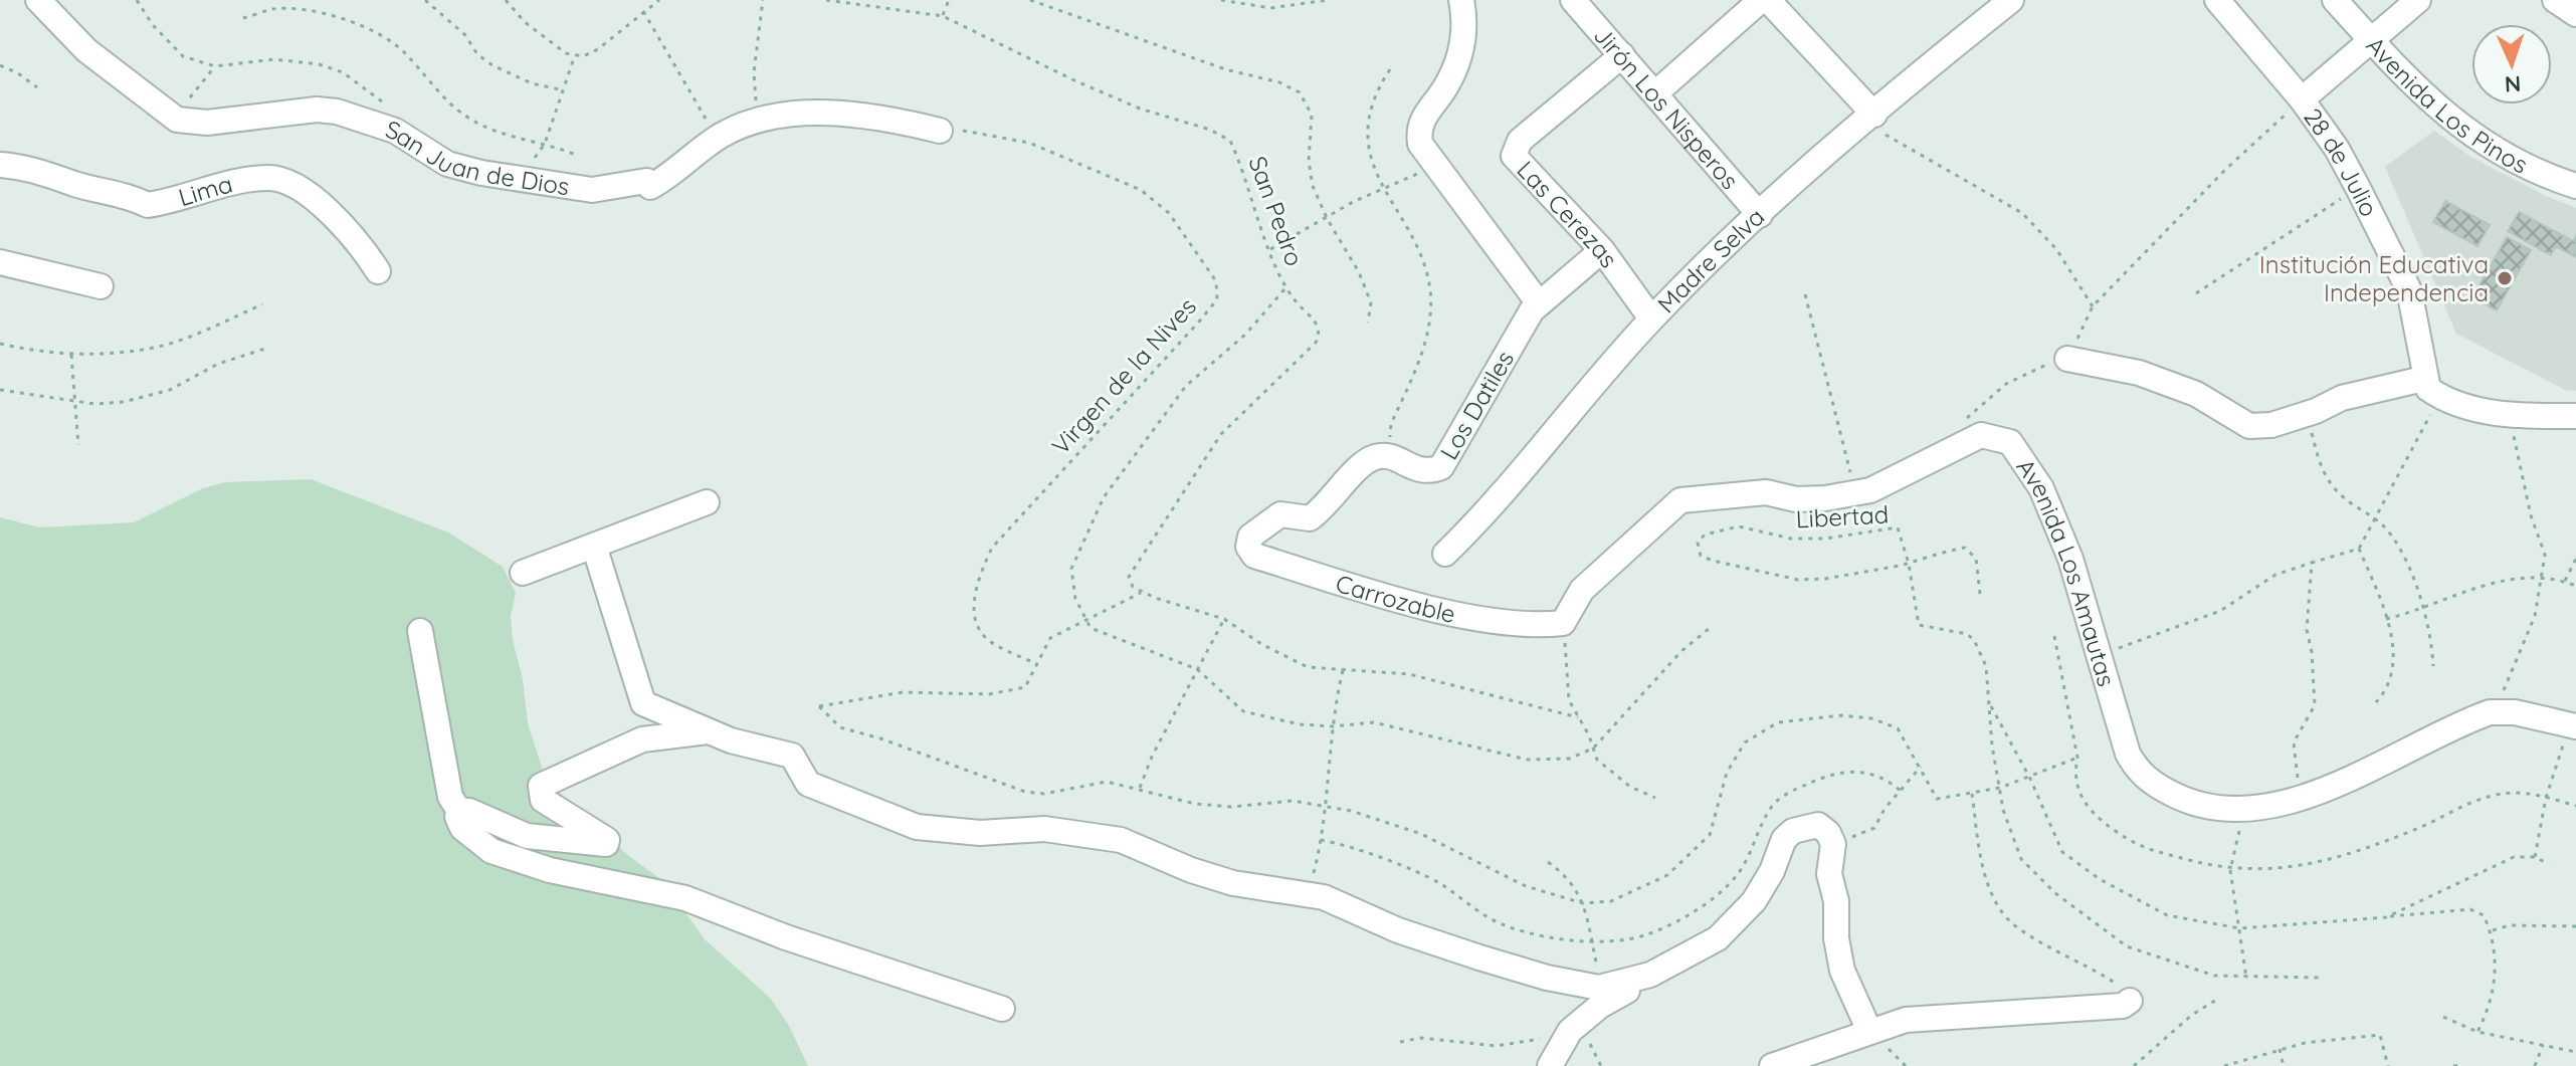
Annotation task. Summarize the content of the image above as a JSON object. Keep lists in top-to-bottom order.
{
  "streets": {
    "street": [
      "Avenida Los Pinos",
      "Jirón Los Nisperos",
      "San Juan de Dios",
      "28 de Julio",
      "Lima",
      "Las Cerezas",
      "Madre Selva",
      "Los Datiles",
      "Avenida Los Amautas",
      "Carrozable"
    ],
    "path": ["San Pedro", "Virgen de la Nives", "Libertad"]
  },
  "crossings": [
    ["Jirón Los Nisperos", "Las Cerezas"],
    ["Jirón Los Nisperos", "Madre Selva"],
    ["San Juan de Dios", "Virgen de la Nives"],
    ["Las Cerezas", "Madre Selva"],
    ["Las Cerezas", "Los Datiles"],
    ["Los Datiles", "Carrozable"],
    ["Avenida Los Amautas", "Carrozable"]
  ],
  "places": ["Institución Educativa Independencia"],
  "north": "bottom"
}
